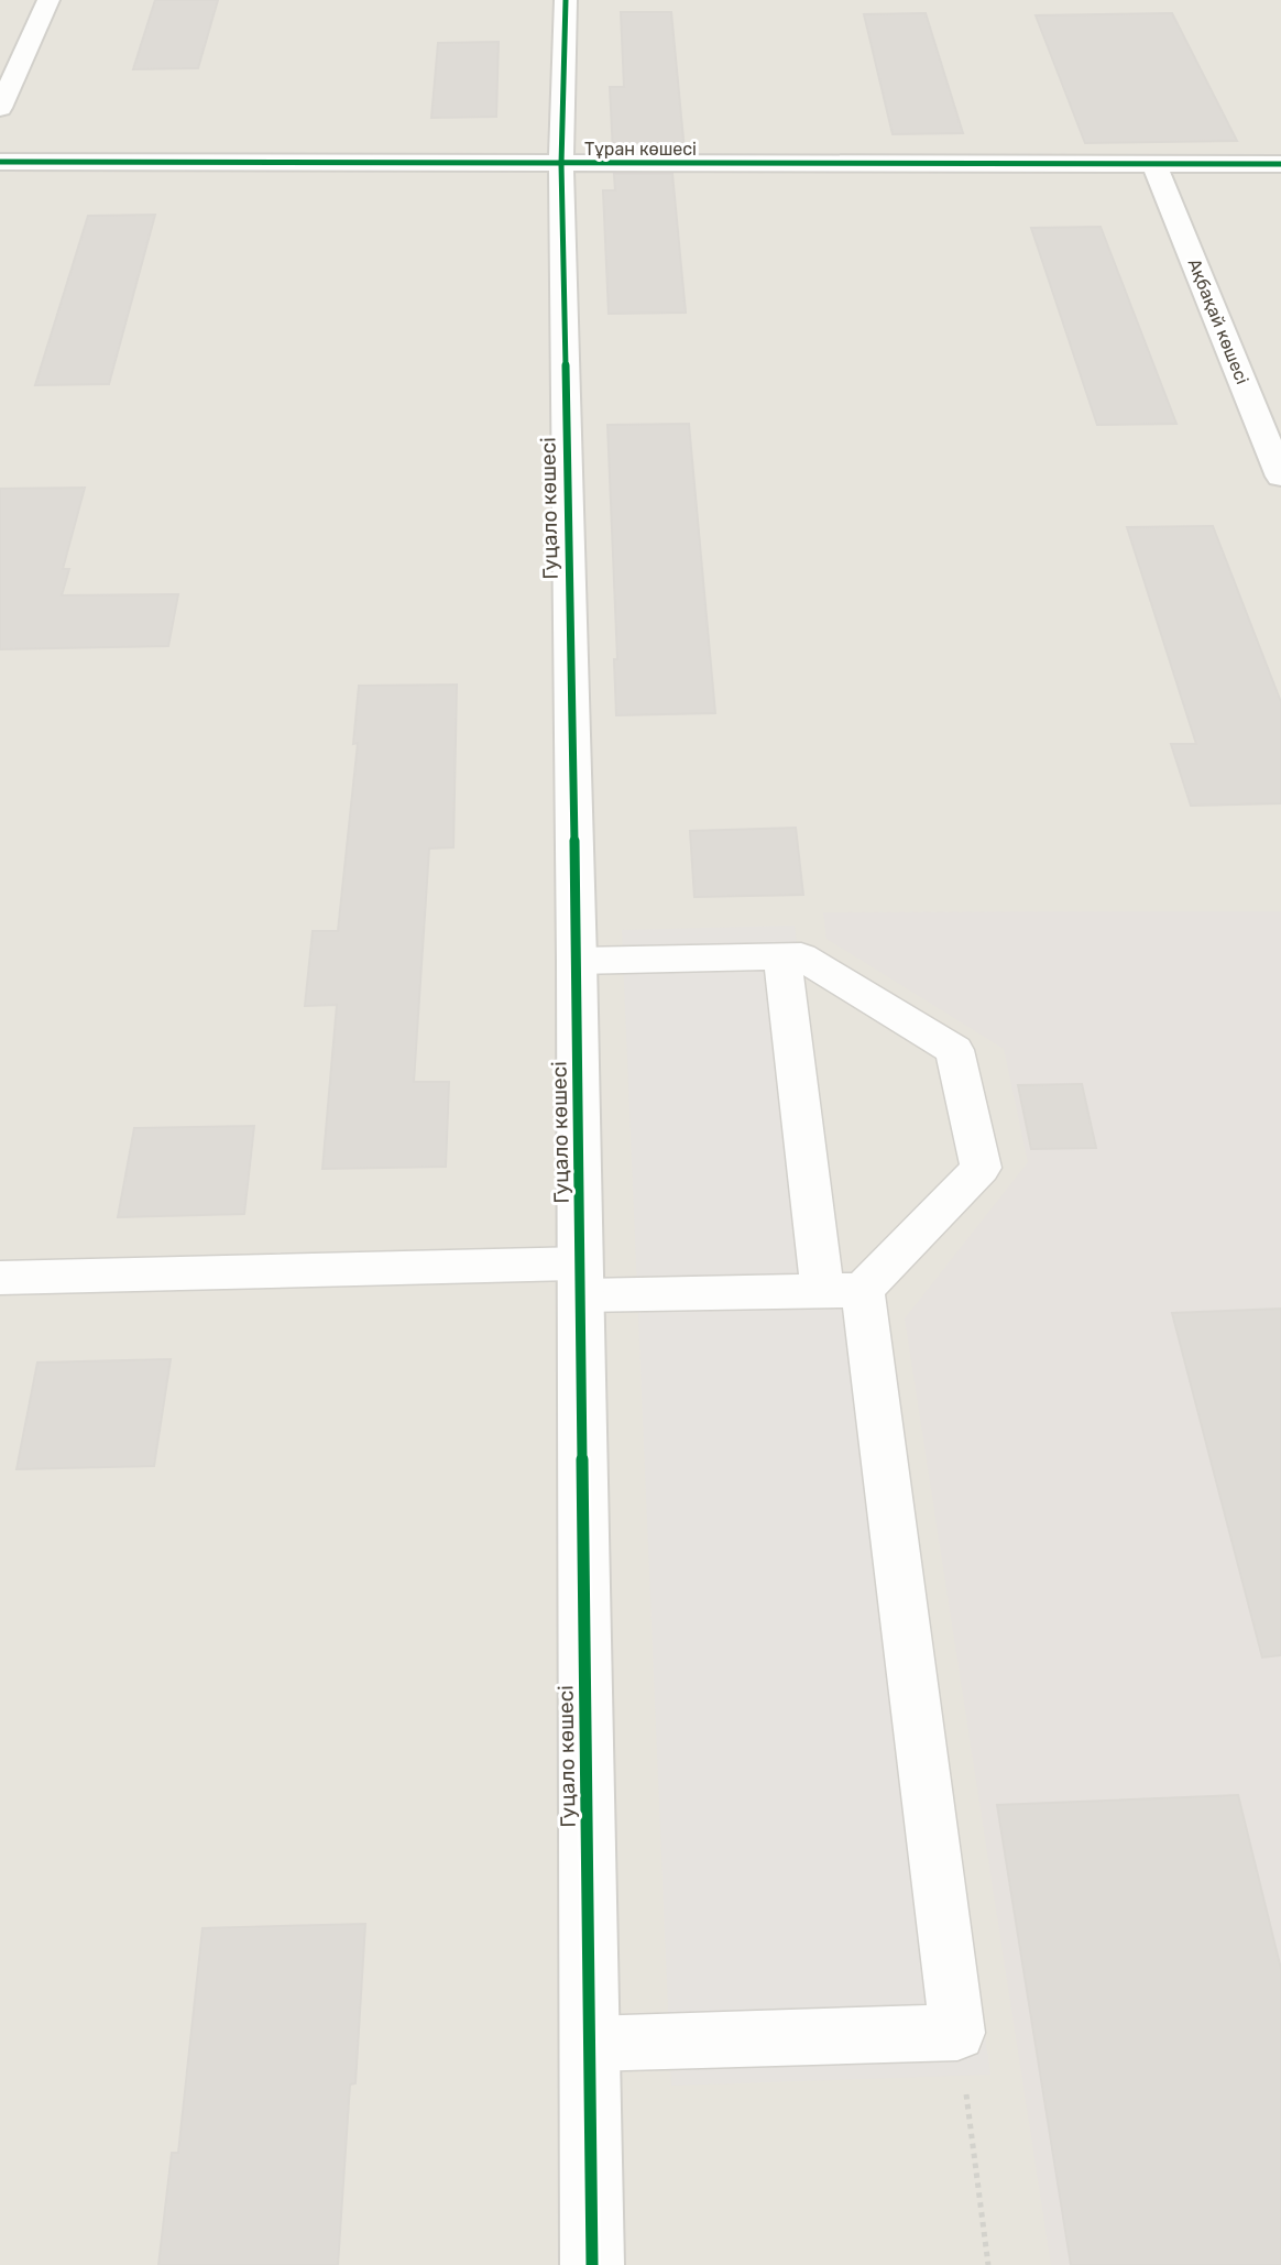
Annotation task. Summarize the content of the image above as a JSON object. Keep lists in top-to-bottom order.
{
  "streets": {
    "street": ["Тұран көшесі", "Ақбақай көшесі", "Гуцало көшесі"]
  },
  "crossings": [
    ["Тұран көшесі", "Ақбақай көшесі"],
    ["Тұран көшесі", "Гуцало көшесі"]
  ]
}
